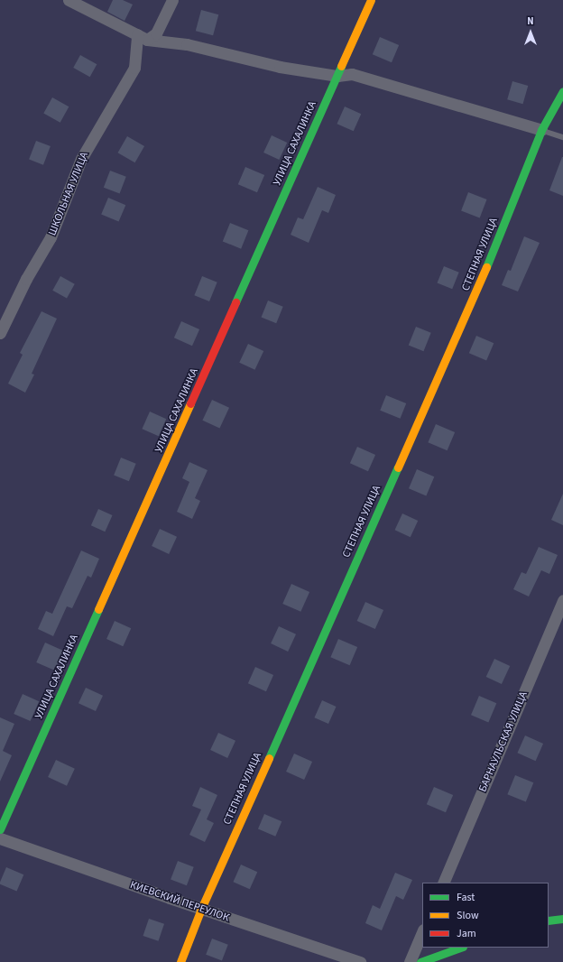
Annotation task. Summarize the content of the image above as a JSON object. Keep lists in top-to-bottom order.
{
  "streets": {
    "street": [
      "УЛИЦА САХАЛИНКА",
      "ШКОЛЬНАЯ УЛИЦА",
      "СТЕПНАЯ УЛИЦА",
      "БАРНАУЛЬСКАЯ УЛИЦА",
      "КИЕВСКИЙ ПЕРЕУЛОК"
    ]
  },
  "crossings": [
    ["СТЕПНАЯ УЛИЦА", "КИЕВСКИЙ ПЕРЕУЛОК"]
  ],
  "legend": ["Fast", "Slow", "Jam"],
  "north": "top"
}
